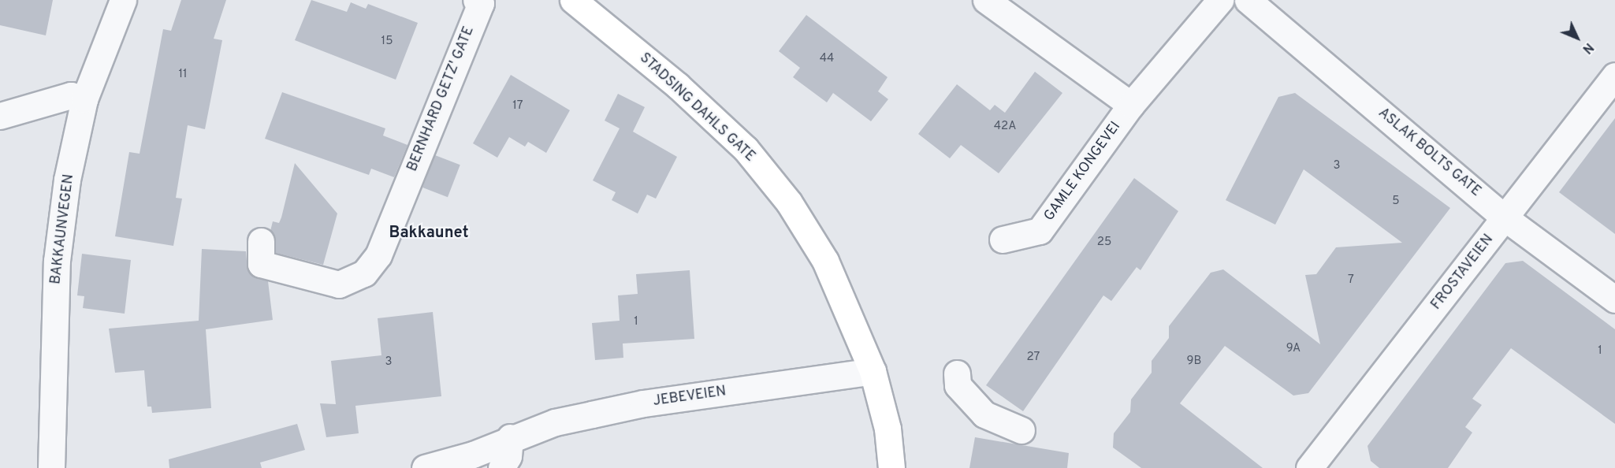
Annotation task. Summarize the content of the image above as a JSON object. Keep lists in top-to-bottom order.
{
  "streets": {
    "main road": ["STADSING DAHLS GATE"],
    "street": [
      "BERNHARD GETZ' GATE",
      "ASLAK BOLTS GATE",
      "GAMLE KONGEVEI",
      "BAKKAUNVEGEN",
      "FROSTAVEIEN",
      "JEBEVEIEN"
    ]
  },
  "crossings": [
    ["STADSING DAHLS GATE", "JEBEVEIEN"],
    ["ASLAK BOLTS GATE", "FROSTAVEIEN"]
  ],
  "districts": ["Bakkaunet"],
  "house_numbers": [
    "15",
    "44",
    "11",
    "17",
    "42A",
    "3",
    "5",
    "25",
    "7",
    "1",
    "9A",
    "1",
    "27",
    "9B",
    "3"
  ],
  "north": "bottom right"
}
